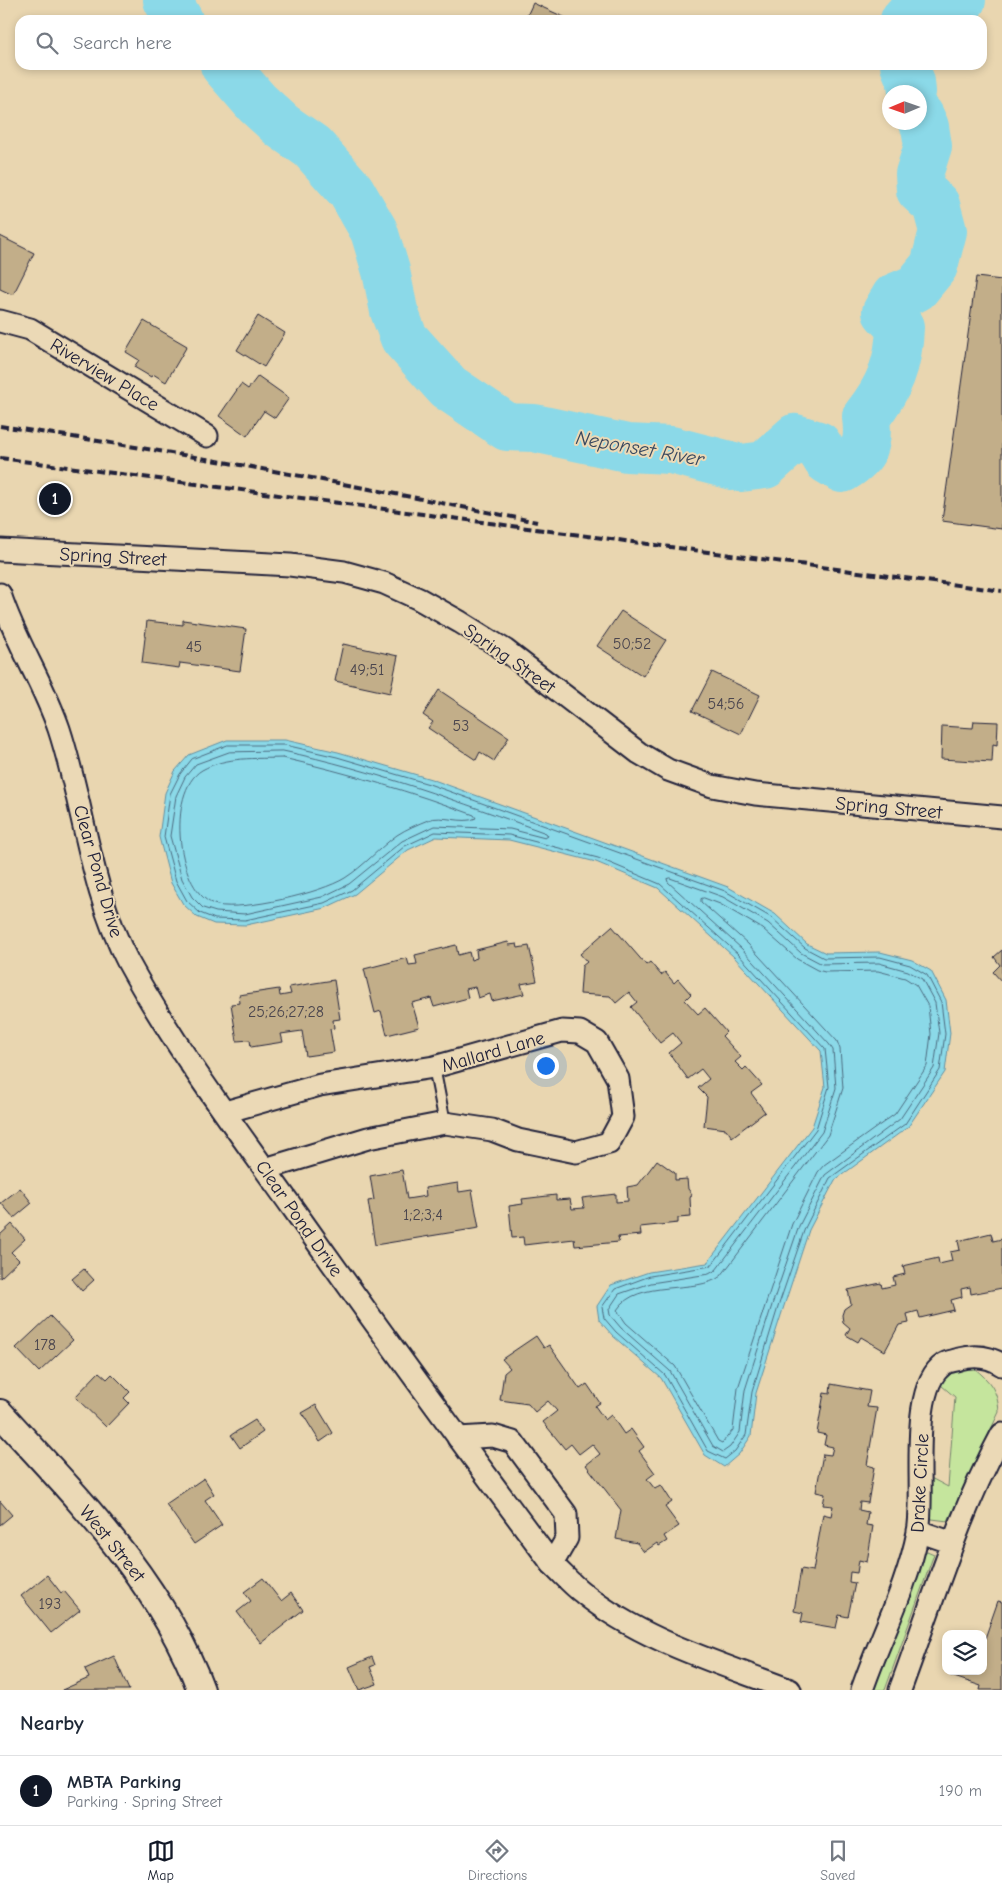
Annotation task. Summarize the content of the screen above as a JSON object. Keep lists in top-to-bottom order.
{
  "streets": {
    "street": [
      "Riverview Place",
      "Spring Street",
      "Clear Pond Drive",
      "Mallard Lane",
      "Drake Circle",
      "West Street"
    ]
  },
  "crossings": [
    ["Clear Pond Drive", "Mallard Lane"]
  ],
  "water": ["Neponset River"],
  "house_numbers": [
    "50;52",
    "45",
    "49;51",
    "54;56",
    "53",
    "25;26;27;28",
    "1;2;3;4",
    "178",
    "193"
  ],
  "north": "left",
  "page": {
    "search": "Search here",
    "pins": "1",
    "heading": "Nearby",
    "list": [
      {
        "mark": "1",
        "name": "MBTA Parking",
        "note": "Parking · Spring Street",
        "value": "190 m"
      }
    ],
    "nav": ["Map", "Directions", "Saved"]
  }
}
